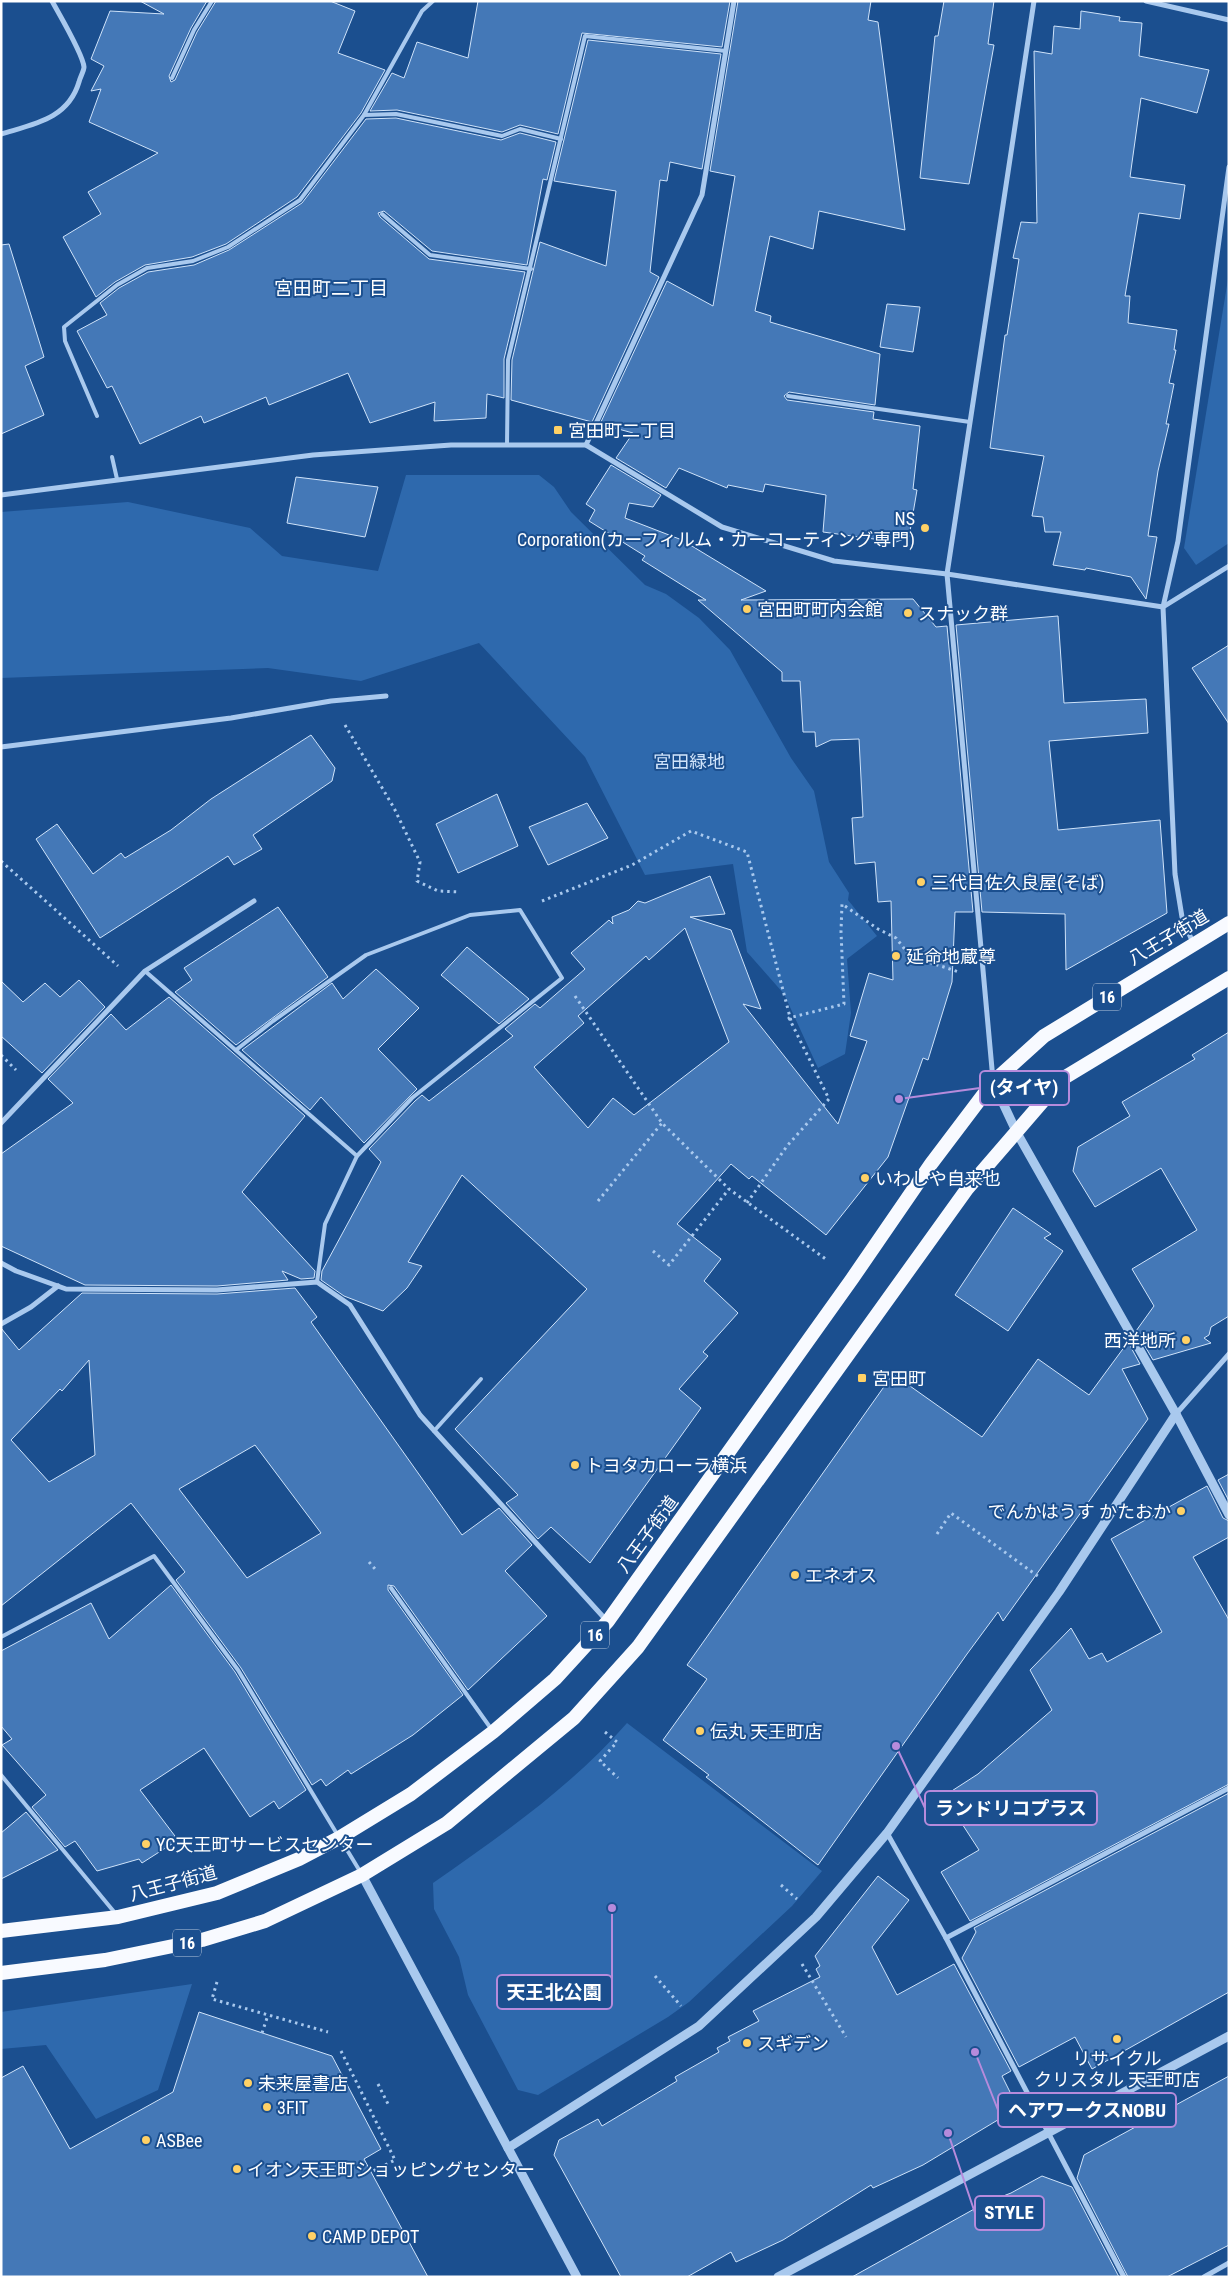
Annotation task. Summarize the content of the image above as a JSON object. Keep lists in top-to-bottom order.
{
  "streets": {
    "highway": ["八王子街道", "16"]
  },
  "districts": ["宮田町二丁目"],
  "parks": ["宮田緑地"],
  "places": {
    "transit": ["宮田町二丁目", "宮田町"],
    "other": [
      "NS Corporation(カーフィルム・カーコーティング専門)",
      "宮田町町内会館",
      "スナック群",
      "三代目佐久良屋(そば)",
      "延命地蔵尊",
      "(タイヤ)",
      "いわしや自来也",
      "西洋地所",
      "トヨタカローラ横浜",
      "でんかはうす かたおか",
      "エネオス",
      "伝丸 天王町店",
      "ランドリコプラス",
      "YC天王町サービスセンター",
      "天王北公園",
      "リサイクル クリスタル 天王町店",
      "スギデン",
      "ヘアワークスNOBU",
      "未来屋書店",
      "3FIT",
      "STYLE",
      "ASBee",
      "イオン天王町ショッピングセンター",
      "CAMP DEPOT"
    ]
  }
}
